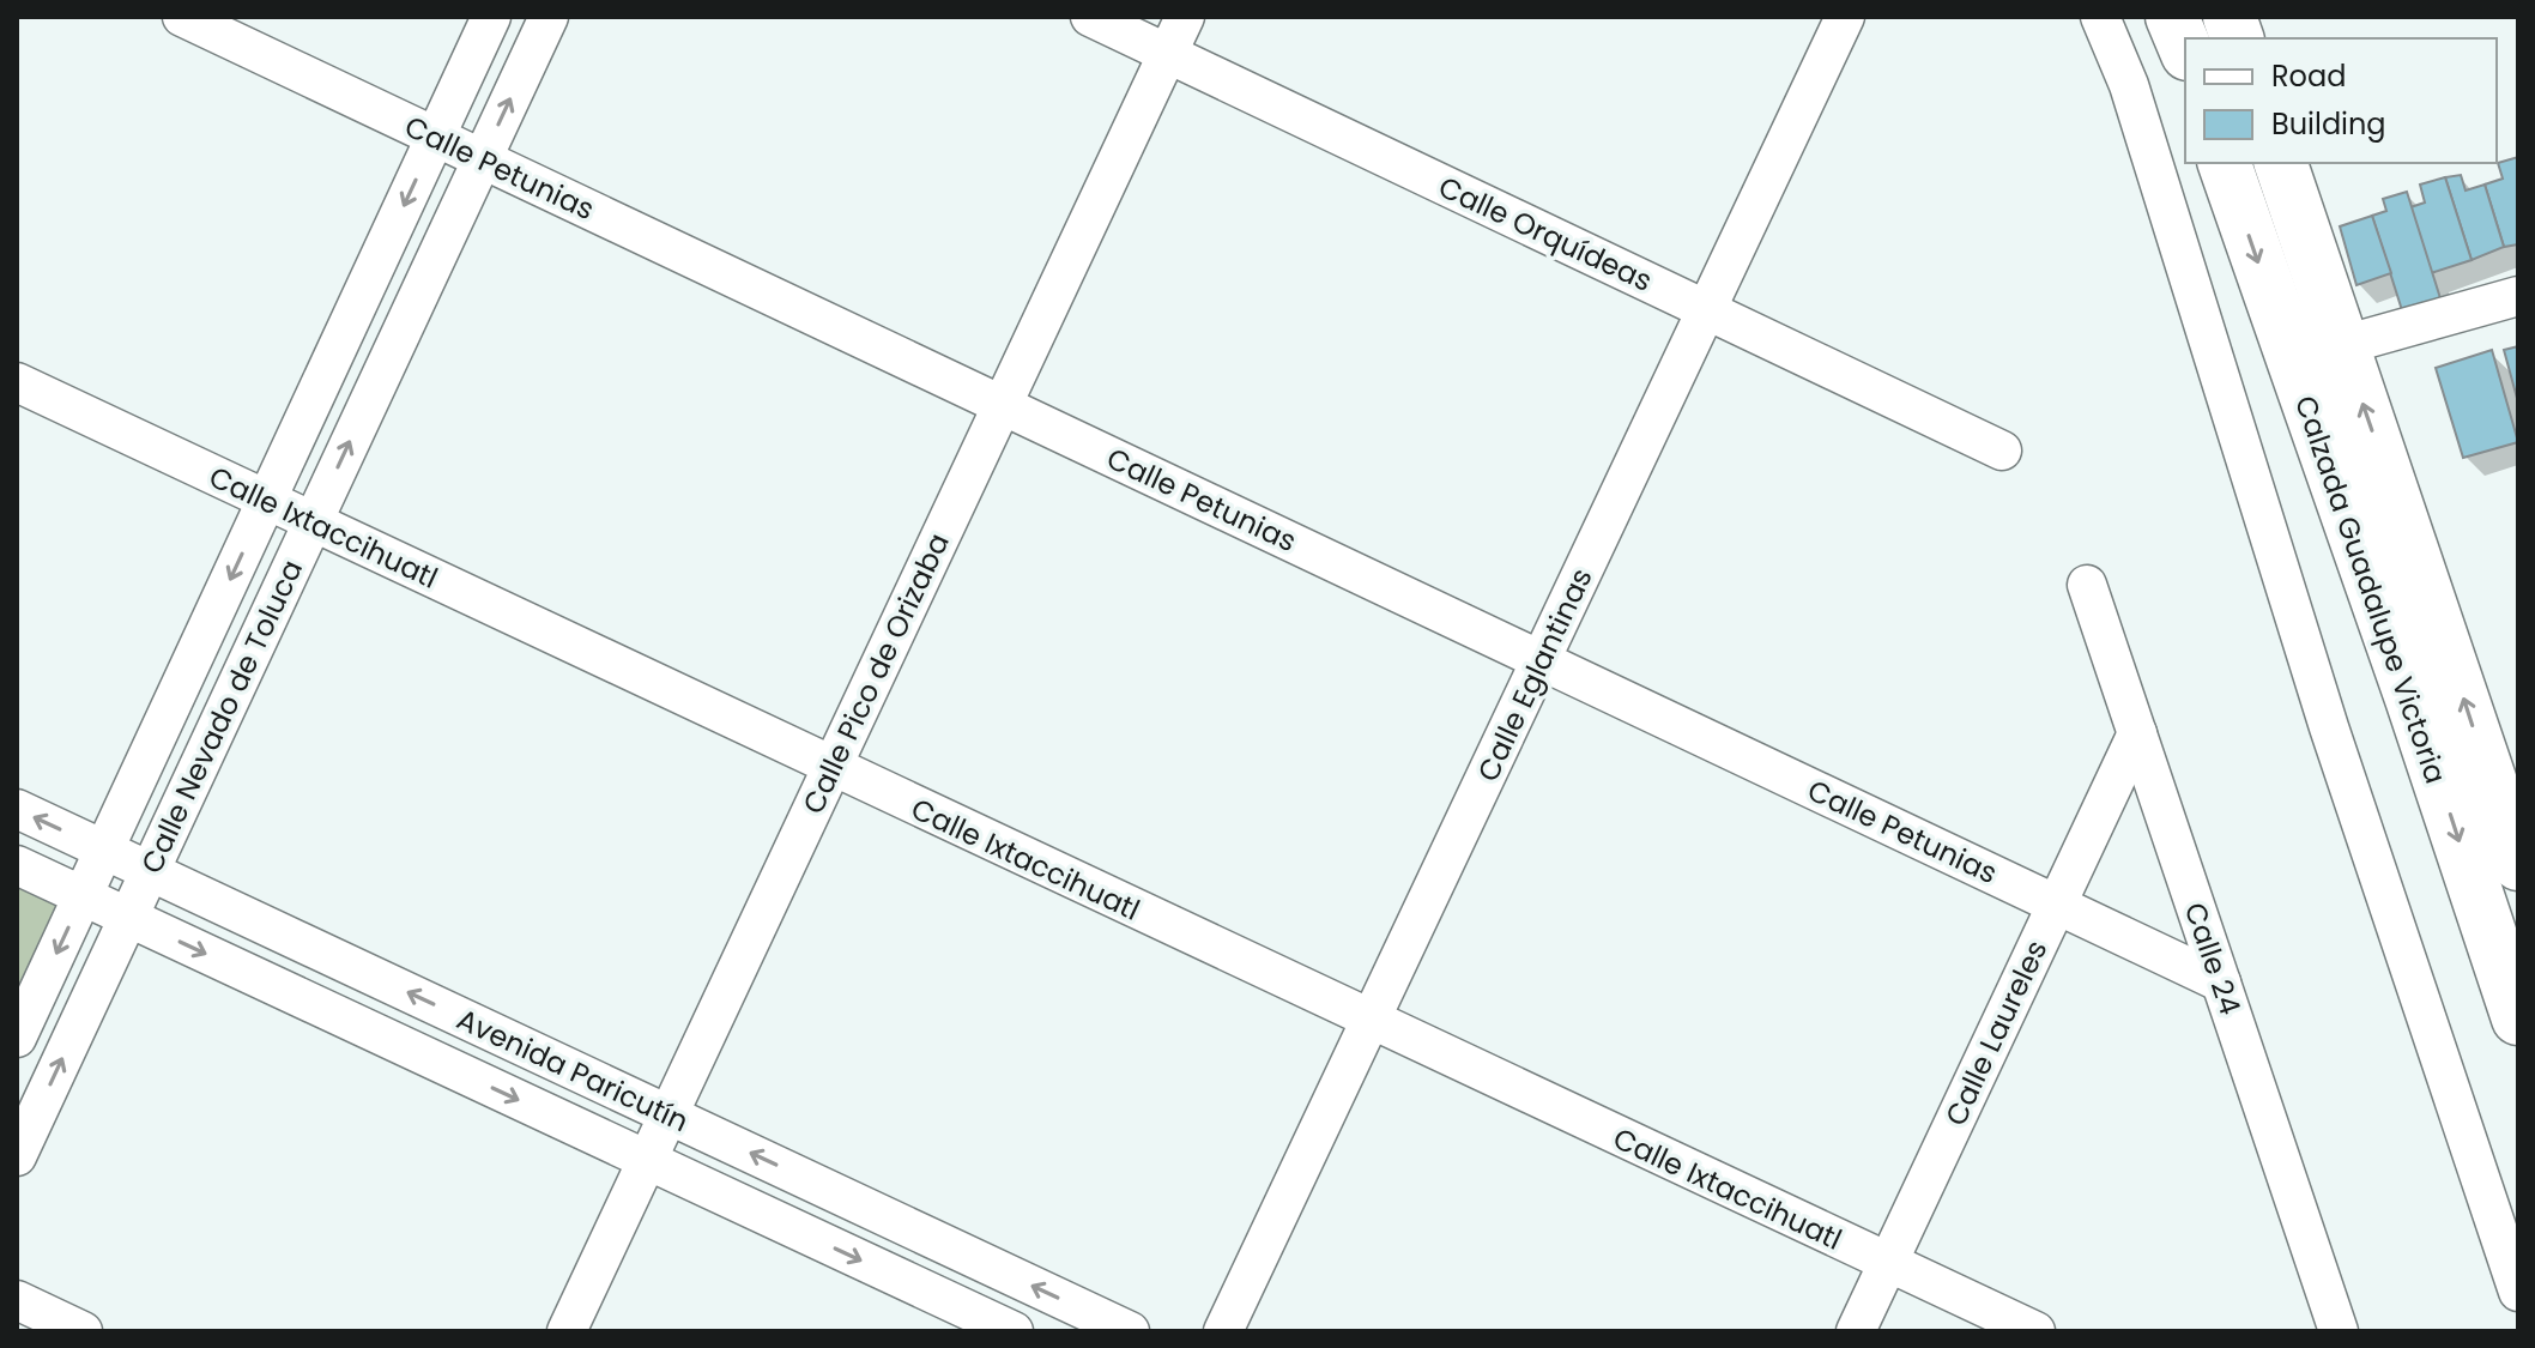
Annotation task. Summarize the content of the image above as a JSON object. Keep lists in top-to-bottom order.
{
  "streets": {
    "main road": ["Calzada Guadalupe Victoria"],
    "street": [
      "Calle Petunias",
      "Calle Orquídeas",
      "Calle Ixtaccihuatl",
      "Calle Pico de Orizaba",
      "Calle Eglantinas",
      "Calle Nevado de Toluca",
      "Calle 24",
      "Calle Laureles",
      "Avenida Paricutín"
    ]
  },
  "crossings": [
    ["Calle Petunias", "Calle Pico de Orizaba"],
    ["Calle Petunias", "Calle Eglantinas"],
    ["Calle Petunias", "Calle Nevado de Toluca"],
    ["Calle Petunias", "Calle 24"],
    ["Calle Petunias", "Calle Laureles"],
    ["Calle Orquídeas", "Calle Pico de Orizaba"],
    ["Calle Orquídeas", "Calle Eglantinas"],
    ["Calle Ixtaccihuatl", "Calle Pico de Orizaba"],
    ["Calle Ixtaccihuatl", "Calle Eglantinas"],
    ["Calle Ixtaccihuatl", "Calle Nevado de Toluca"],
    ["Calle Ixtaccihuatl", "Calle Laureles"],
    ["Calle Pico de Orizaba", "Avenida Paricutín"],
    ["Calle Nevado de Toluca", "Avenida Paricutín"],
    ["Calle 24", "Calle Laureles"]
  ],
  "legend": ["Road", "Building"]
}
